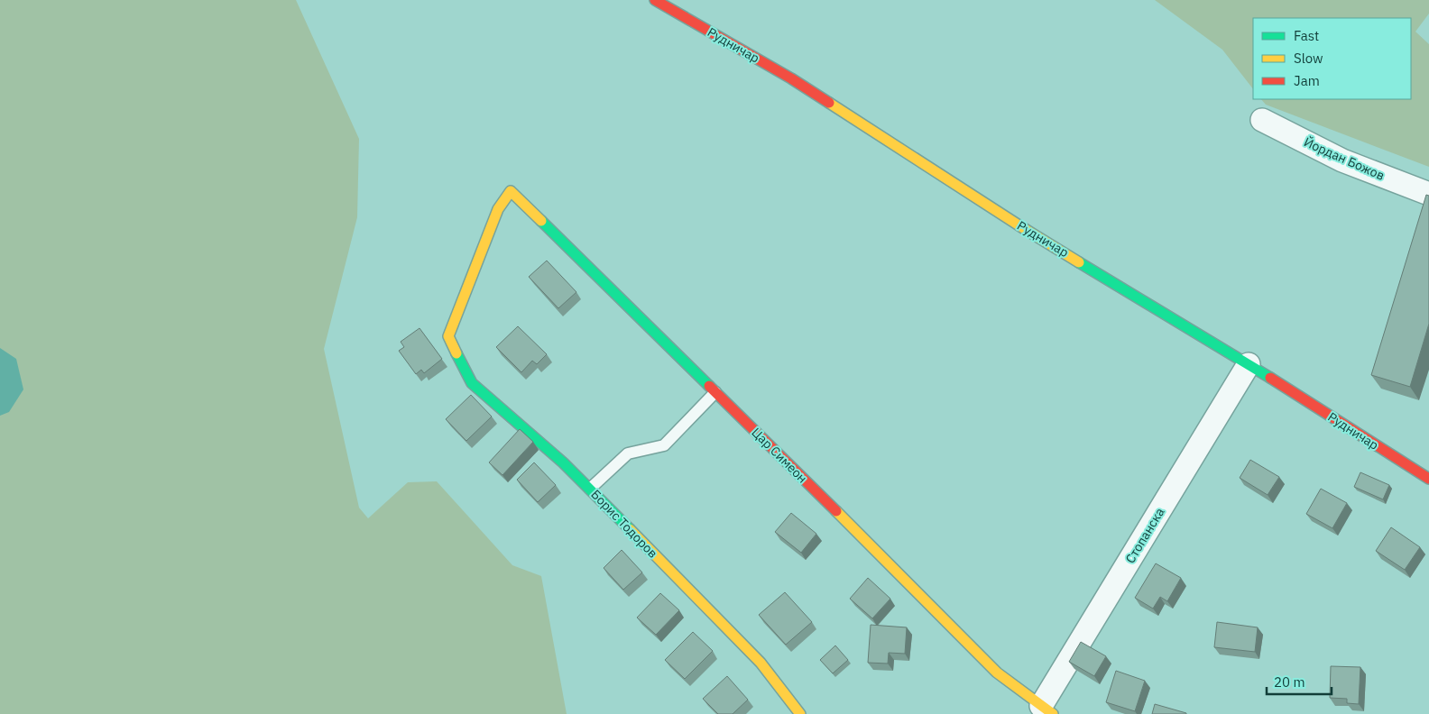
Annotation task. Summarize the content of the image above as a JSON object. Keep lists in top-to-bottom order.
{
  "streets": {
    "street": [
      "Рудничар",
      "Йордан Божов",
      "Цар Симеон",
      "Борис Тодоров",
      "Стопанска"
    ]
  },
  "crossings": [
    ["Рудничар", "Стопанска"],
    ["Цар Симеон", "Борис Тодоров"],
    ["Цар Симеон", "Стопанска"]
  ],
  "legend": ["Fast", "Slow", "Jam"],
  "scale_bar": "20 m"
}
